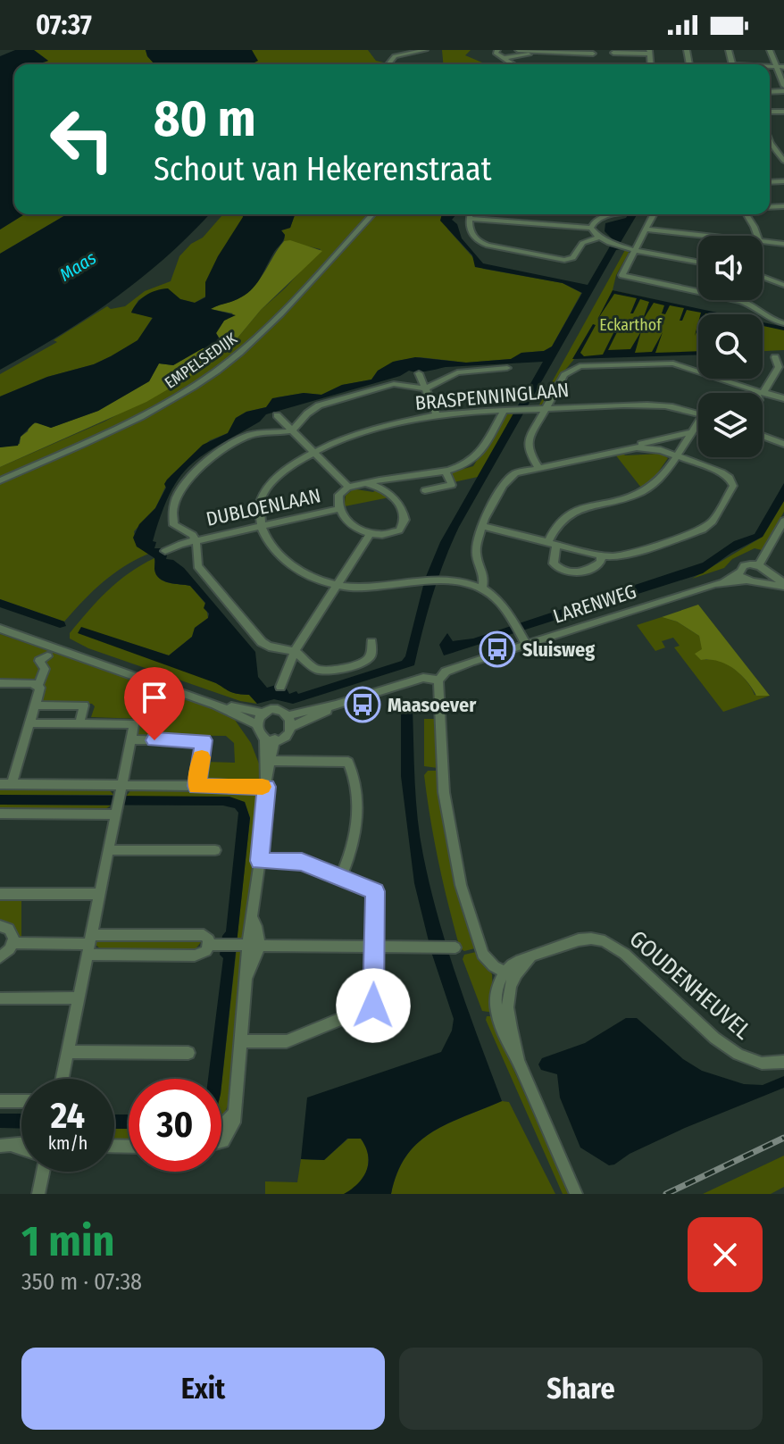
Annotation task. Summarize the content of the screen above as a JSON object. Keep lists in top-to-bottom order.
{
  "streets": {
    "street": [
      "EMPELSEDIJK",
      "BRASPENNINGLAAN",
      "DUBLOENLAAN",
      "LARENWEG",
      "GOUDENHEUVEL"
    ]
  },
  "crossings": [
    ["BRASPENNINGLAAN", "DUBLOENLAAN"]
  ],
  "water": ["Maas"],
  "parks": ["Eckarthof"],
  "places": {
    "bus stop": ["Sluisweg", "Maasoever"]
  },
  "page": {
    "status": "07:37",
    "turn": ["80 m", "Schout van Hekerenstraat"],
    "speed": "24 km/h",
    "limit": "30",
    "heading": ["1 min", "350 m · 07:38"],
    "buttons": ["Exit", "Share"]
  }
}
